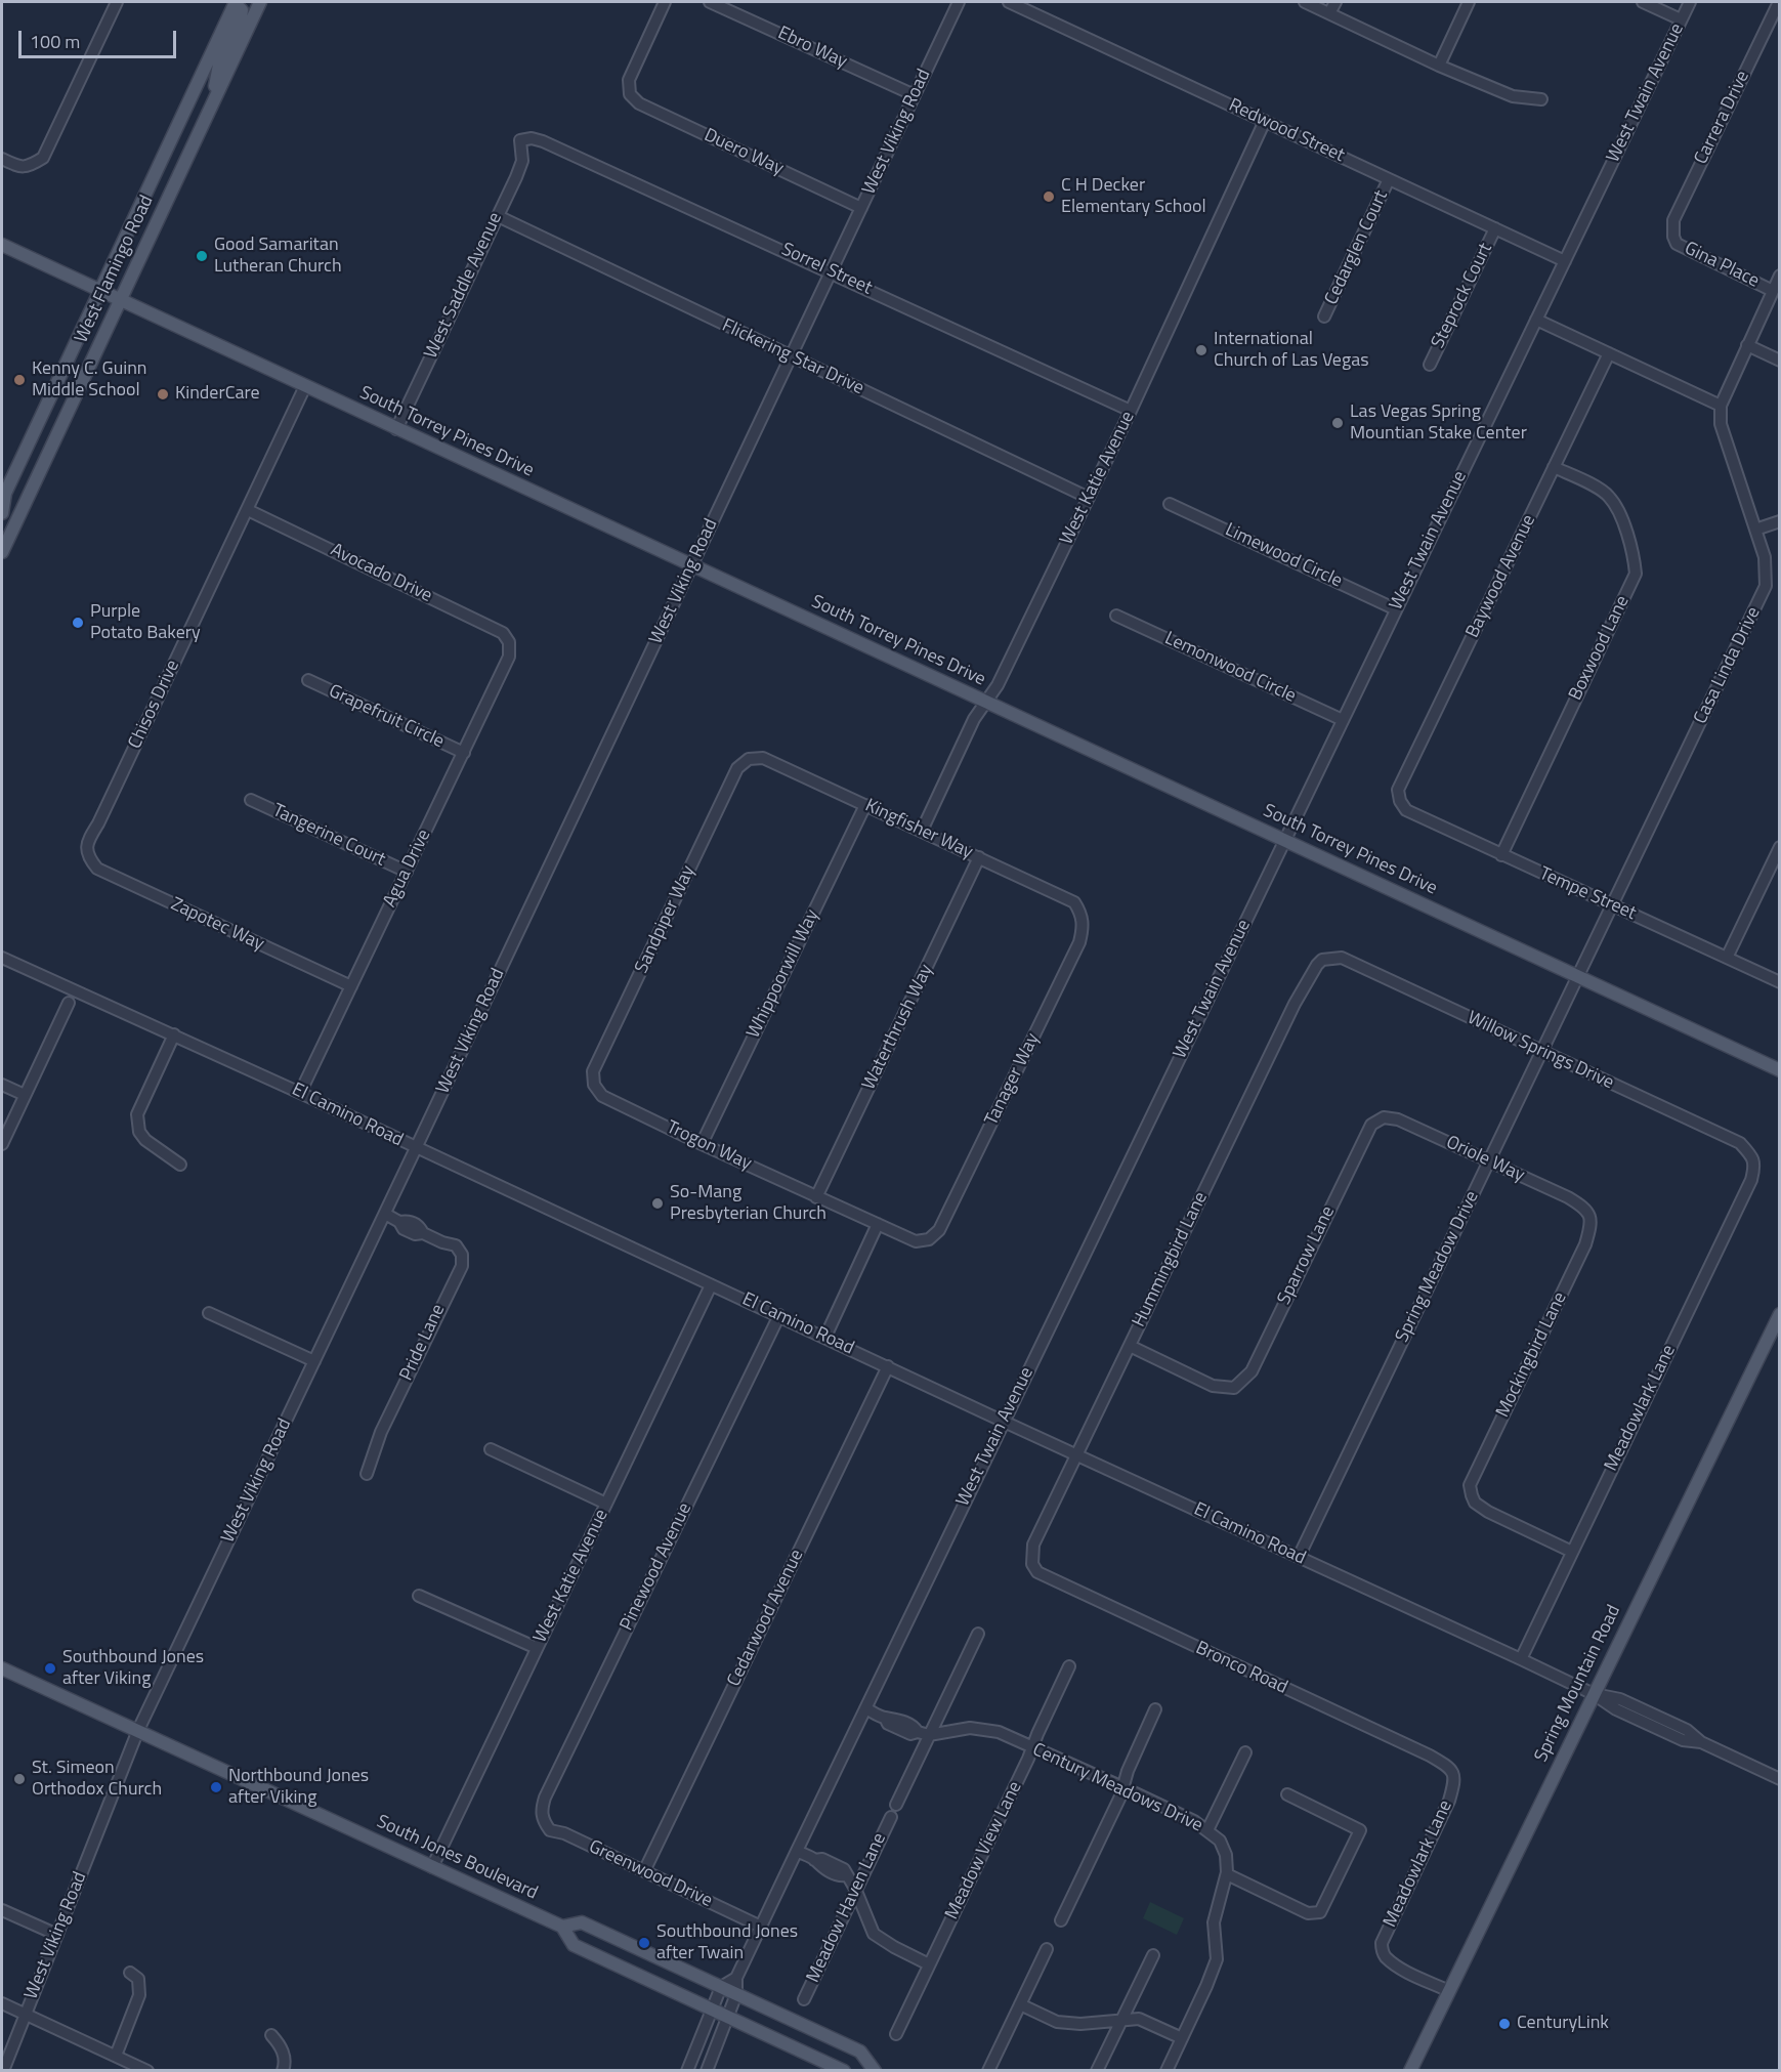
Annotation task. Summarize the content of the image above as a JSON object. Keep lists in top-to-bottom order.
{
  "streets": {
    "main road": [
      "West Flamingo Road",
      "South Torrey Pines Drive",
      "Spring Mountain Road",
      "South Jones Boulevard"
    ],
    "street": [
      "Ebro Way",
      "West Twain Avenue",
      "Carrera Drive",
      "Redwood Street",
      "West Viking Road",
      "Duero Way",
      "Cedarglen Court",
      "Gina Place",
      "Sorrel Street",
      "West Saddle Avenue",
      "Steprock Court",
      "Flickering Star Drive",
      "West Katie Avenue",
      "Limewood Circle",
      "Avocado Drive",
      "Baywood Avenue",
      "Boxwood Lane",
      "Casa Linda Drive",
      "Lemonwood Circle",
      "Chisos Drive",
      "Grapefruit Circle",
      "Kingfisher Way",
      "Tangerine Court",
      "Agua Drive",
      "Tempe Street",
      "Sandpiper Way",
      "Zapotec Way",
      "Whippoorwill Way",
      "Waterthrush Way",
      "Willow Springs Drive",
      "Tanager Way",
      "El Camino Road",
      "Trogon Way",
      "Oriole Way",
      "Sparrow Lane",
      "Hummingbird Lane",
      "Spring Meadow Drive",
      "Pride Lane",
      "Mockingbird Lane",
      "Meadowlark Lane",
      "Pinewood Avenue",
      "Cedarwood Avenue",
      "Bronco Road",
      "Century Meadows Drive",
      "Meadow View Lane",
      "Greenwood Drive",
      "Meadow Haven Lane"
    ]
  },
  "crossings": [
    ["Ebro Way", "West Viking Road"],
    ["West Twain Avenue", "Redwood Street"],
    ["West Twain Avenue", "South Torrey Pines Drive"],
    ["West Twain Avenue", "Limewood Circle"],
    ["West Twain Avenue", "Lemonwood Circle"],
    ["West Twain Avenue", "El Camino Road"],
    ["West Twain Avenue", "Century Meadows Drive"],
    ["West Twain Avenue", "South Jones Boulevard"],
    ["West Twain Avenue", "Greenwood Drive"],
    ["Carrera Drive", "Gina Place"],
    ["Redwood Street", "Cedarglen Court"],
    ["Redwood Street", "Steprock Court"],
    ["Redwood Street", "West Katie Avenue"],
    ["West Viking Road", "Duero Way"],
    ["West Viking Road", "Sorrel Street"],
    ["West Viking Road", "Flickering Star Drive"],
    ["West Viking Road", "South Torrey Pines Drive"],
    ["West Viking Road", "El Camino Road"],
    ["West Viking Road", "Pride Lane"],
    ["West Viking Road", "South Jones Boulevard"],
    ["West Flamingo Road", "South Torrey Pines Drive"],
    ["Sorrel Street", "West Saddle Avenue"],
    ["Sorrel Street", "West Katie Avenue"],
    ["West Saddle Avenue", "Flickering Star Drive"],
    ["West Saddle Avenue", "South Torrey Pines Drive"],
    ["Flickering Star Drive", "West Katie Avenue"],
    ["South Torrey Pines Drive", "West Katie Avenue"],
    ["South Torrey Pines Drive", "Casa Linda Drive"],
    ["South Torrey Pines Drive", "Chisos Drive"],
    ["South Torrey Pines Drive", "Spring Meadow Drive"],
    ["West Katie Avenue", "Kingfisher Way"],
    ["West Katie Avenue", "El Camino Road"],
    ["West Katie Avenue", "South Jones Boulevard"],
    ["Avocado Drive", "Chisos Drive"],
    ["Avocado Drive", "Agua Drive"],
    ["Baywood Avenue", "Boxwood Lane"],
    ["Baywood Avenue", "Tempe Street"],
    ["Boxwood Lane", "Tempe Street"],
    ["Casa Linda Drive", "Tempe Street"],
    ["Casa Linda Drive", "Spring Meadow Drive"],
    ["Chisos Drive", "Zapotec Way"],
    ["Grapefruit Circle", "Agua Drive"],
    ["Kingfisher Way", "Sandpiper Way"],
    ["Kingfisher Way", "Whippoorwill Way"],
    ["Kingfisher Way", "Waterthrush Way"],
    ["Kingfisher Way", "Tanager Way"],
    ["Tangerine Court", "Agua Drive"],
    ["Agua Drive", "Zapotec Way"],
    ["Agua Drive", "El Camino Road"],
    ["Sandpiper Way", "Trogon Way"],
    ["Whippoorwill Way", "Trogon Way"],
    ["Waterthrush Way", "Trogon Way"],
    ["Willow Springs Drive", "Hummingbird Lane"],
    ["Willow Springs Drive", "Spring Meadow Drive"],
    ["Willow Springs Drive", "Meadowlark Lane"],
    ["Tanager Way", "Trogon Way"],
    ["El Camino Road", "Hummingbird Lane"],
    ["El Camino Road", "Spring Meadow Drive"],
    ["El Camino Road", "Meadowlark Lane"],
    ["El Camino Road", "Pinewood Avenue"],
    ["El Camino Road", "Cedarwood Avenue"],
    ["El Camino Road", "Spring Mountain Road"],
    ["Oriole Way", "Sparrow Lane"],
    ["Oriole Way", "Spring Meadow Drive"],
    ["Oriole Way", "Mockingbird Lane"],
    ["Sparrow Lane", "Hummingbird Lane"],
    ["Hummingbird Lane", "Bronco Road"],
    ["Mockingbird Lane", "Meadowlark Lane"],
    ["Meadowlark Lane", "Bronco Road"],
    ["Meadowlark Lane", "Spring Mountain Road"],
    ["Pinewood Avenue", "Greenwood Drive"],
    ["Cedarwood Avenue", "Greenwood Drive"],
    ["Century Meadows Drive", "Meadow View Lane"]
  ],
  "places": [
    "C H Decker Elementary School",
    "Good Samaritan Lutheran Church",
    "International Church of Las Vegas",
    "Kenny C. Guinn Middle School",
    "KinderCare",
    "Las Vegas Spring Mountian Stake Center",
    "Purple Potato Bakery",
    "So-Mang Presbyterian Church",
    "Southbound Jones after Viking",
    "St. Simeon Orthodox Church",
    "Northbound Jones after Viking",
    "Southbound Jones after Twain",
    "CenturyLink"
  ],
  "scale_bar": "100 m"
}
